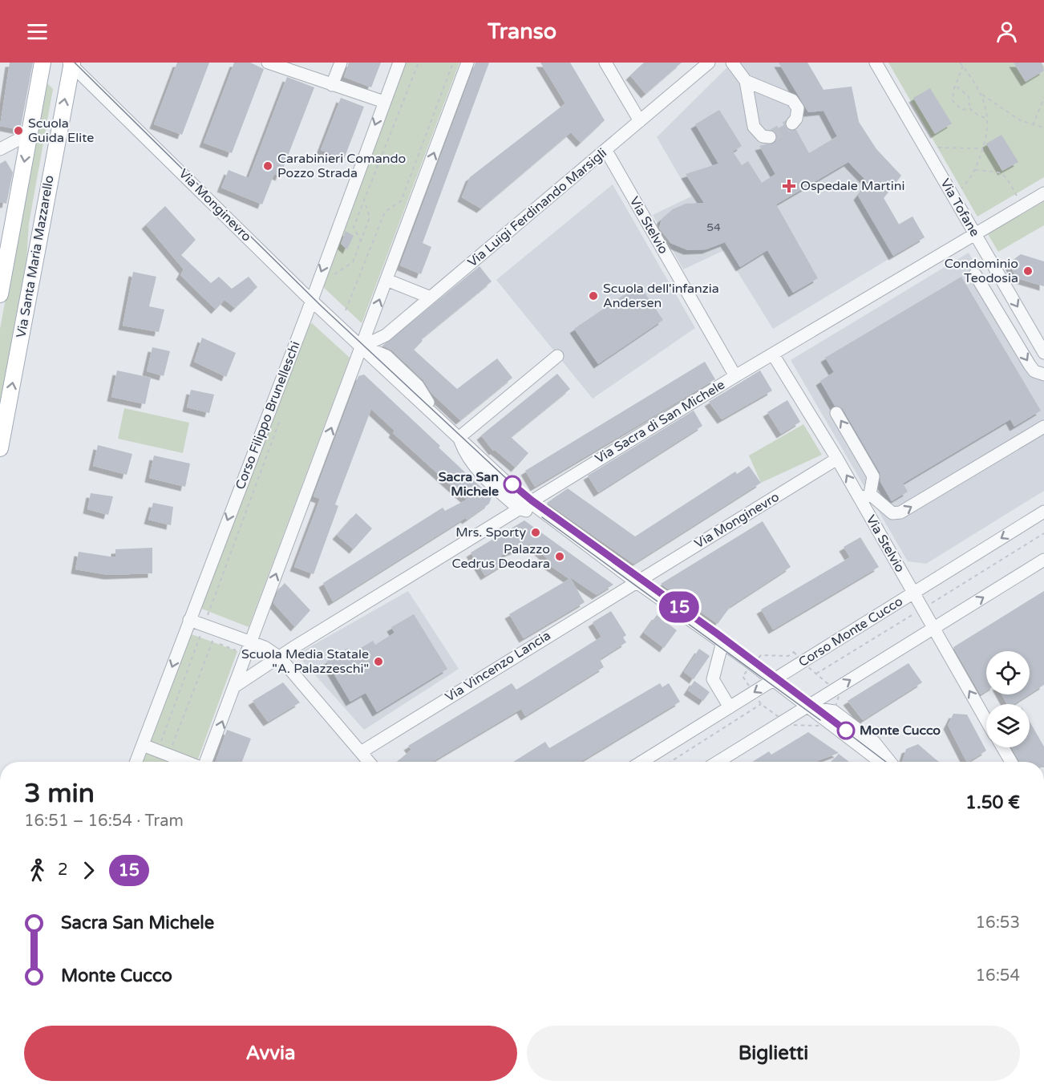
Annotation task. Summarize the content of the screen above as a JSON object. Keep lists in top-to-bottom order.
{
  "streets": {
    "main road": ["Via Santa Maria Mazzarello"],
    "street": [
      "Via Monginevro",
      "Via Luigi Ferdinando Marsigli",
      "Via Tofane",
      "Via Stelvio",
      "Corso Filippo Brunelleschi",
      "Via Sacra di San Michele",
      "Corso Monte Cucco",
      "Via Vincenzo Lancia"
    ]
  },
  "crossings": [
    ["Via Monginevro", "Via Luigi Ferdinando Marsigli"],
    ["Via Monginevro", "Via Stelvio"],
    ["Via Monginevro", "Via Santa Maria Mazzarello"],
    ["Via Monginevro", "Corso Filippo Brunelleschi"],
    ["Via Monginevro", "Via Sacra di San Michele"],
    ["Via Monginevro", "Corso Monte Cucco"],
    ["Via Monginevro", "Via Vincenzo Lancia"],
    ["Via Luigi Ferdinando Marsigli", "Via Stelvio"],
    ["Via Tofane", "Via Sacra di San Michele"],
    ["Via Stelvio", "Via Sacra di San Michele"],
    ["Via Stelvio", "Corso Monte Cucco"]
  ],
  "places": {
    "other": [
      "Scuola Guida Elite",
      "Carabinieri Comando Pozzo Strada",
      "Condominio Teodosia",
      "Scuola dell'infanzia Andersen",
      "Sacra San Michele",
      "Mrs. Sporty",
      "Palazzo Cedrus Deodara",
      "Scuola Media Statale \"A. Palazzeschi\"",
      "Monte Cucco"
    ],
    "health": ["Ospedale Martini"]
  },
  "lines": ["tram line 15"],
  "house_numbers": ["54"],
  "page": {
    "header": "Transo",
    "on_map": "15",
    "heading": ["3 min", "16:51 – 16:54 · Tram", "1.50 €"],
    "legs": ["2", "15"],
    "list": [
      {
        "name": "Sacra San Michele",
        "value": "16:53"
      },
      {
        "name": "Monte Cucco",
        "value": "16:54"
      }
    ],
    "buttons": ["Avvia", "Biglietti"]
  }
}
